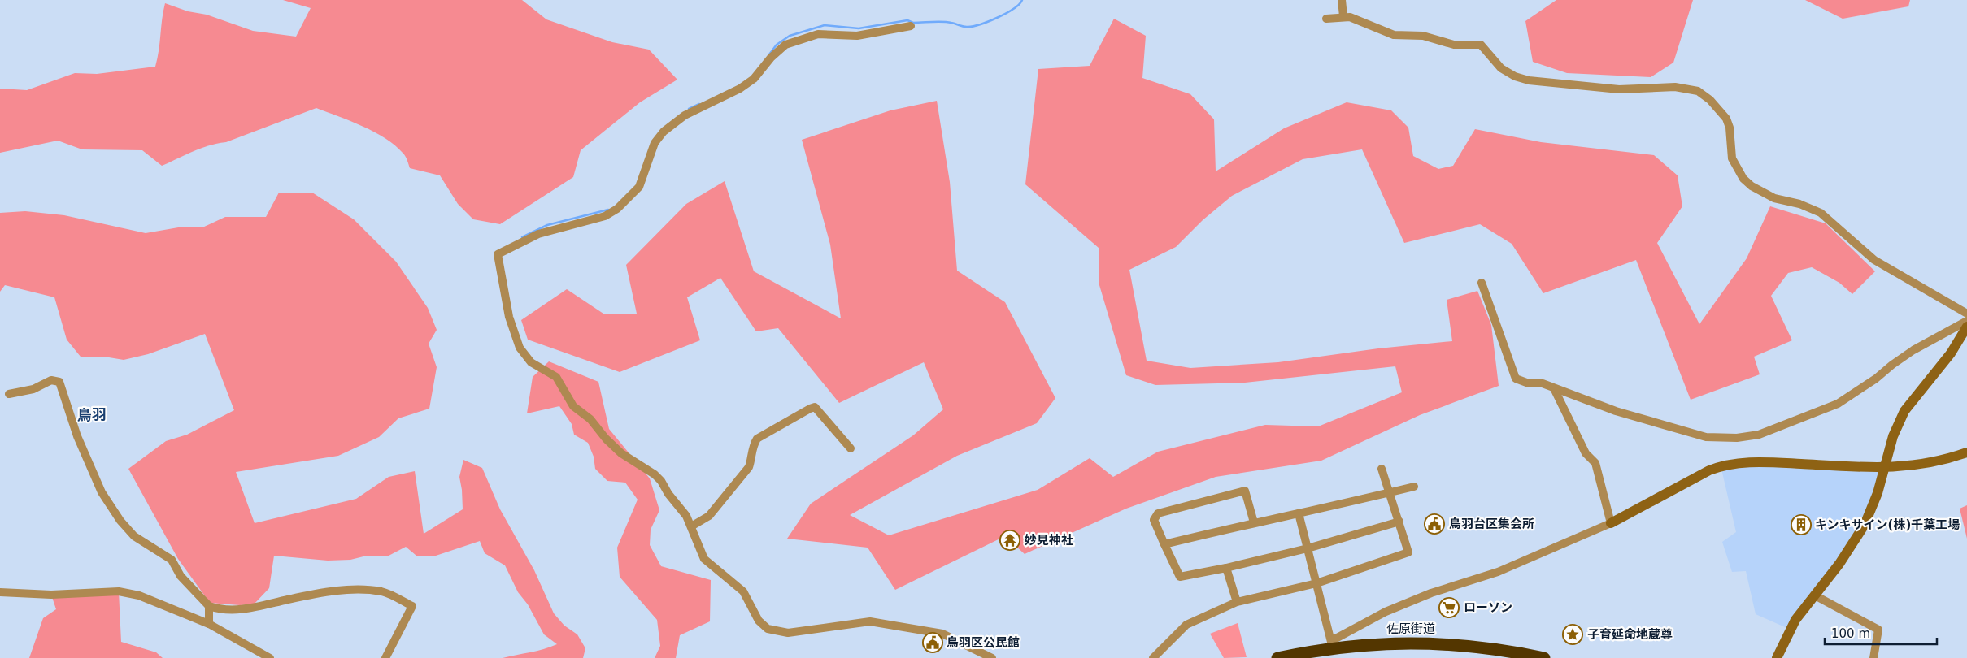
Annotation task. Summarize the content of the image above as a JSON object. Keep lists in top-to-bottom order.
{
  "streets": {
    "highway": ["佐原街道"]
  },
  "districts": ["鳥羽"],
  "places": {
    "public building": ["鳥羽台区集会所", "鳥羽区公民館"],
    "building": ["キンキサイン(株)千葉工場"],
    "temple": ["妙見神社"],
    "supermarket": ["ローソン"],
    "place": ["子育延命地蔵尊"]
  },
  "scale_bar": "100 m"
}
